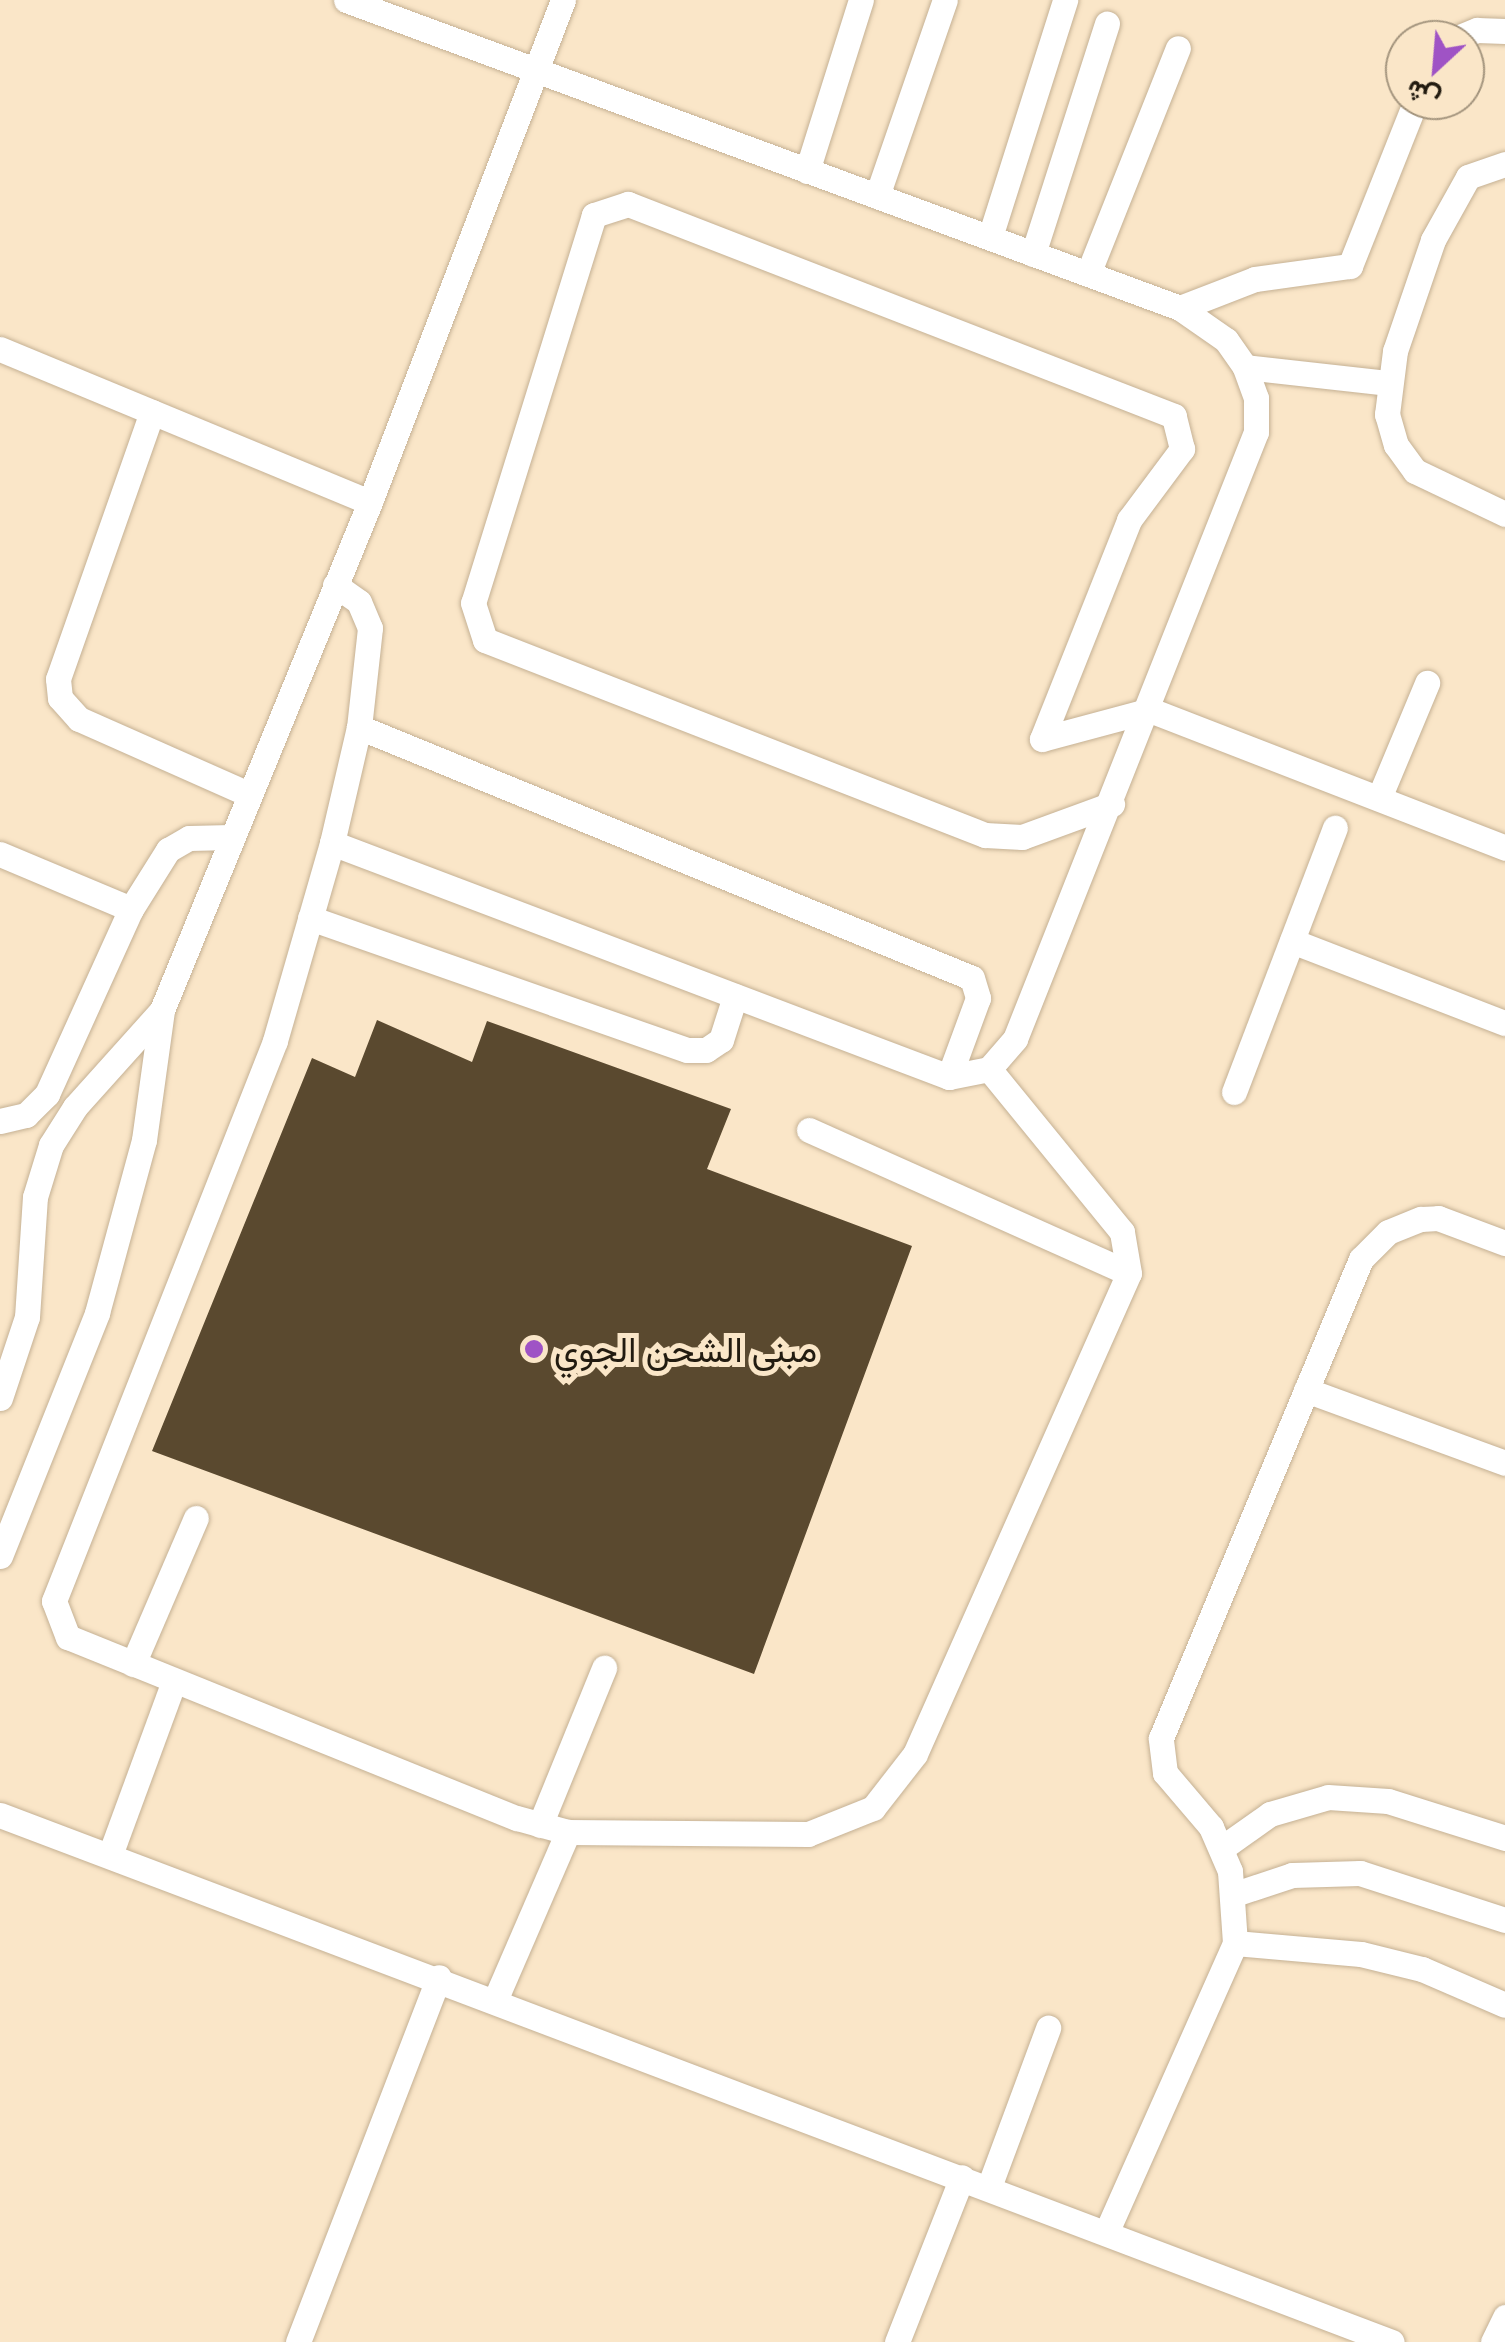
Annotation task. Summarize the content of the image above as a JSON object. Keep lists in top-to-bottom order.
{
  "places": ["مبنى الشحن الجوي"],
  "north": "bottom left"
}
